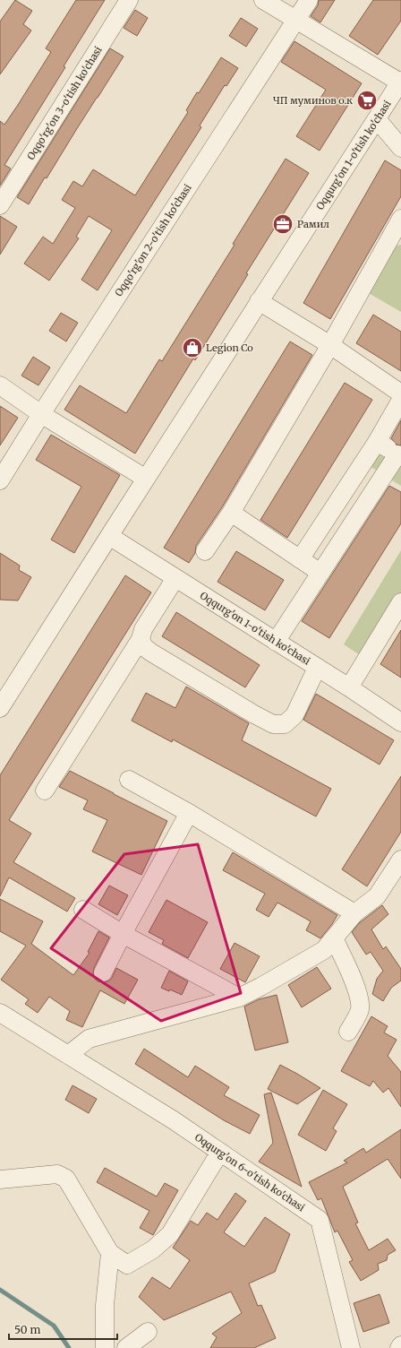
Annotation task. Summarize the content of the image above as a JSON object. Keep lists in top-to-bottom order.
{
  "streets": {
    "street": [
      "Oqqo'rg'on 3-o'tish ko'chasi",
      "Oqqurg'on 1-o'tish ko'chasi",
      "Oqqo'rg'on 2-o'tish ko'chasi",
      "Oqqurg'on 6-o'tish ko'chasi"
    ]
  },
  "places": {
    "supermarket": ["ЧП муминов о.к"],
    "office": ["Рамил"],
    "shop": ["Legion Co"]
  },
  "scale_bar": "50 m"
}
